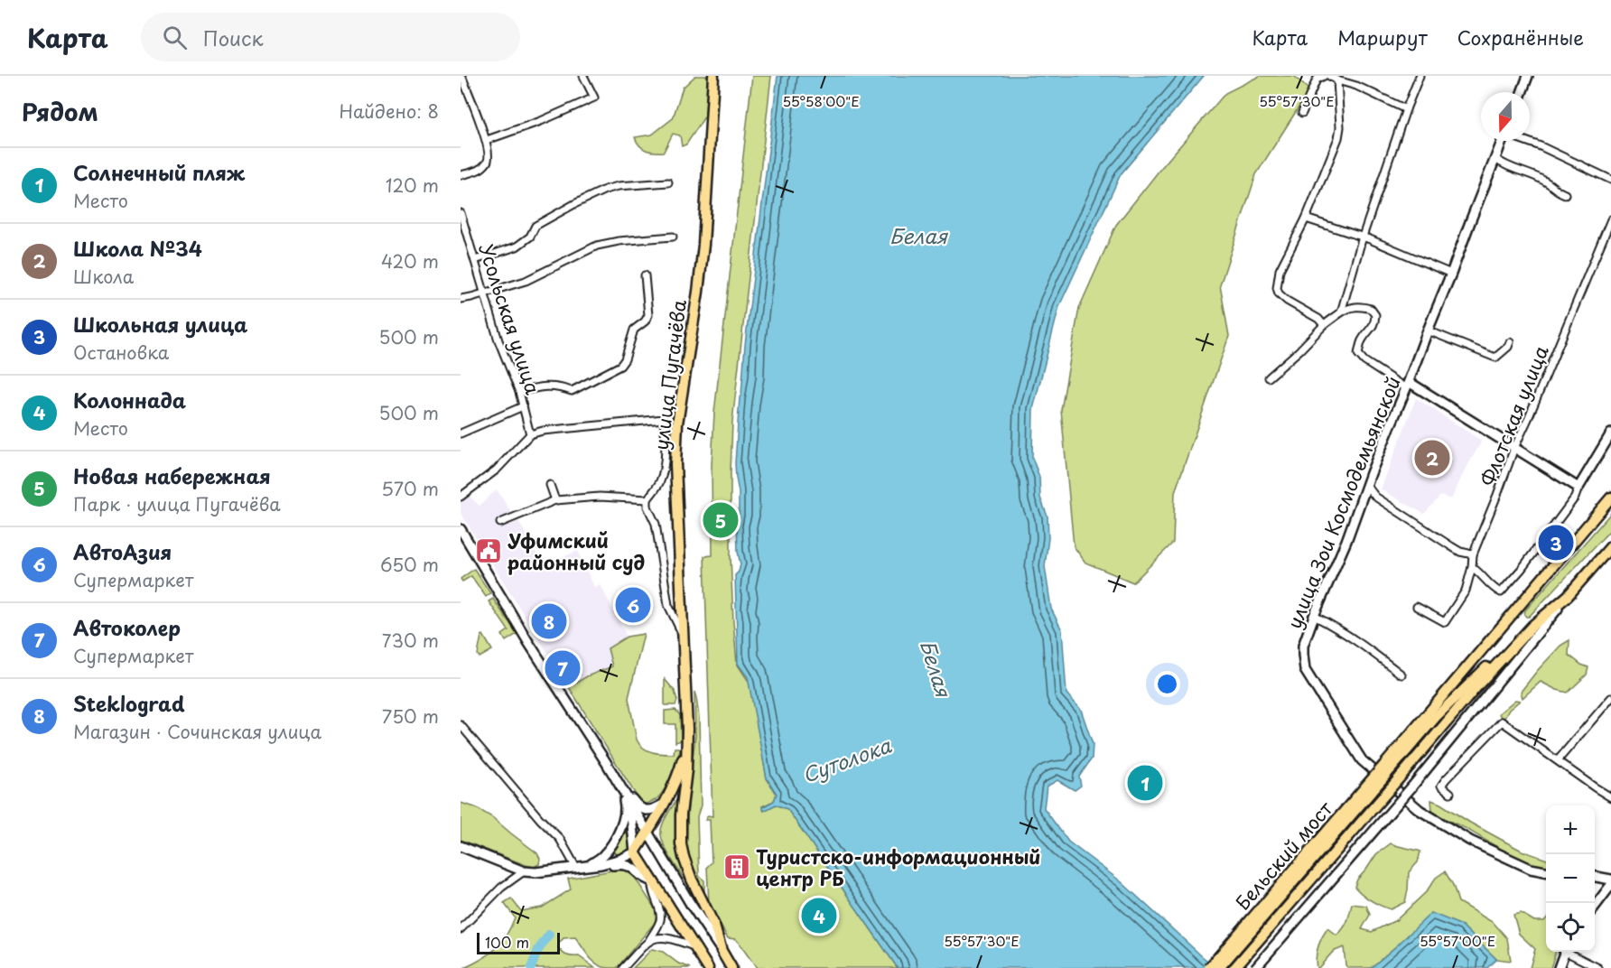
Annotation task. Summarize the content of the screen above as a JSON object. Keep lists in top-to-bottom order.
{
  "streets": {
    "main road": ["улица Пугачёва", "улица Зои Космодемьянской", "Бельский мост"],
    "street": ["Усольская улица", "Флотская улица"]
  },
  "water": ["Белая", "Сутолока"],
  "places": {
    "public building": ["Уфимский районный суд"],
    "building": ["Туристско-информационный центр РБ"]
  },
  "scale_bar": "100 m",
  "north": "bottom",
  "page": {
    "header": "Карта",
    "search": "Поиск",
    "nav": ["Карта", "Маршрут", "Сохранённые"],
    "heading": ["Рядом", "Найдено: 8"],
    "list": [
      {
        "mark": "1",
        "name": "Солнечный пляж",
        "note": "Место",
        "value": "120 m"
      },
      {
        "mark": "2",
        "name": "Школа №34",
        "note": "Школа",
        "value": "420 m"
      },
      {
        "mark": "3",
        "name": "Школьная улица",
        "note": "Остановка",
        "value": "500 m"
      },
      {
        "mark": "4",
        "name": "Колоннада",
        "note": "Место",
        "value": "500 m"
      },
      {
        "mark": "5",
        "name": "Новая набережная",
        "note": "Парк · улица Пугачёва",
        "value": "570 m"
      },
      {
        "mark": "6",
        "name": "АвтоАзия",
        "note": "Супермаркет",
        "value": "650 m"
      },
      {
        "mark": "7",
        "name": "Автоколер",
        "note": "Супермаркет",
        "value": "730 m"
      },
      {
        "mark": "8",
        "name": "Steklograd",
        "note": "Магазин · Сочинская улица",
        "value": "750 m"
      }
    ],
    "pins": [
      "2",
      "5",
      "3",
      "6",
      "8",
      "7",
      "1",
      "4"
    ],
    "map_buttons": ["+", "−"],
    "scale": "100 m"
  },
  "coordinates": ["55°58'00\"E", "55°57'30\"E", "55°57'00\"E"]
}
